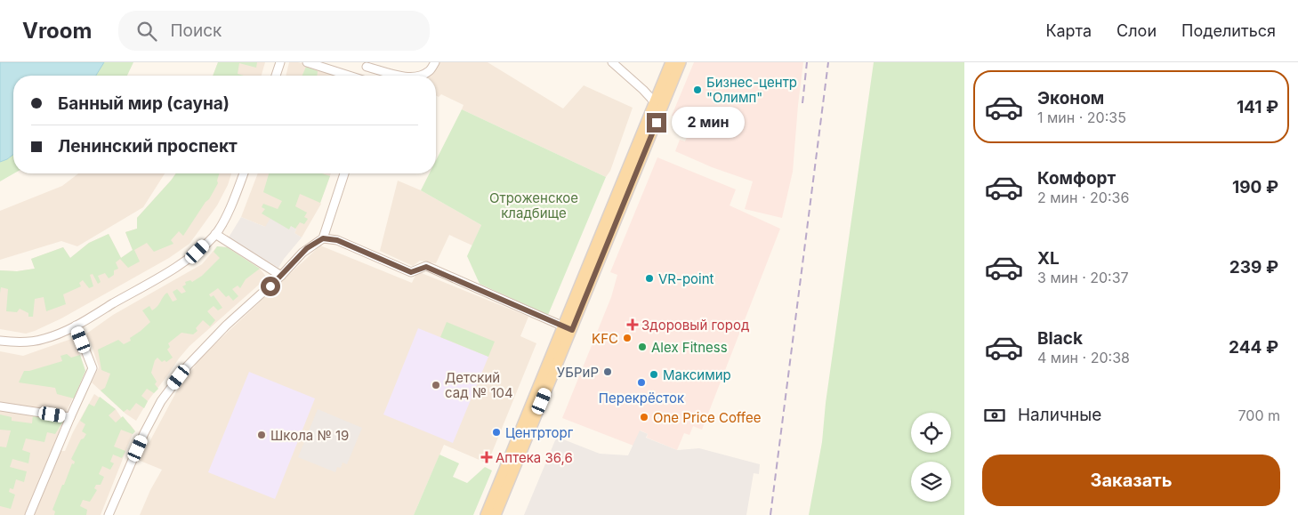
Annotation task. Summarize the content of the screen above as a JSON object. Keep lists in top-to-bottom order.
{
  "parks": ["Отроженское кладбище"],
  "places": {
    "other": [
      "Бизнес-центр \"Олимп\"",
      "VR-point",
      "KFC",
      "Alex Fitness",
      "УБРиР",
      "Максимир",
      "Перекрёсток",
      "Детский сад № 104",
      "One Price Coffee",
      "Центрторг",
      "Школа № 19"
    ],
    "health": ["Здоровый город", "Аптека 36,6"]
  },
  "page": {
    "header": "Vroom",
    "search": "Поиск",
    "nav": ["Карта", "Слои", "Поделиться"],
    "list": [
      {
        "name": "Эконом",
        "note": "1 мин · 20:35",
        "value": "141 ₽"
      },
      {
        "name": "Комфорт",
        "note": "2 мин · 20:36",
        "value": "190 ₽"
      },
      {
        "name": "XL",
        "note": "3 мин · 20:37",
        "value": "239 ₽"
      },
      {
        "name": "Black",
        "note": "4 мин · 20:38",
        "value": "244 ₽"
      }
    ],
    "banner": ["Банный мир (сауна)", "Ленинский проспект"],
    "bubble": "2 мин",
    "pay": ["Наличные", "700 m"],
    "buttons": "Заказать"
  }
}
